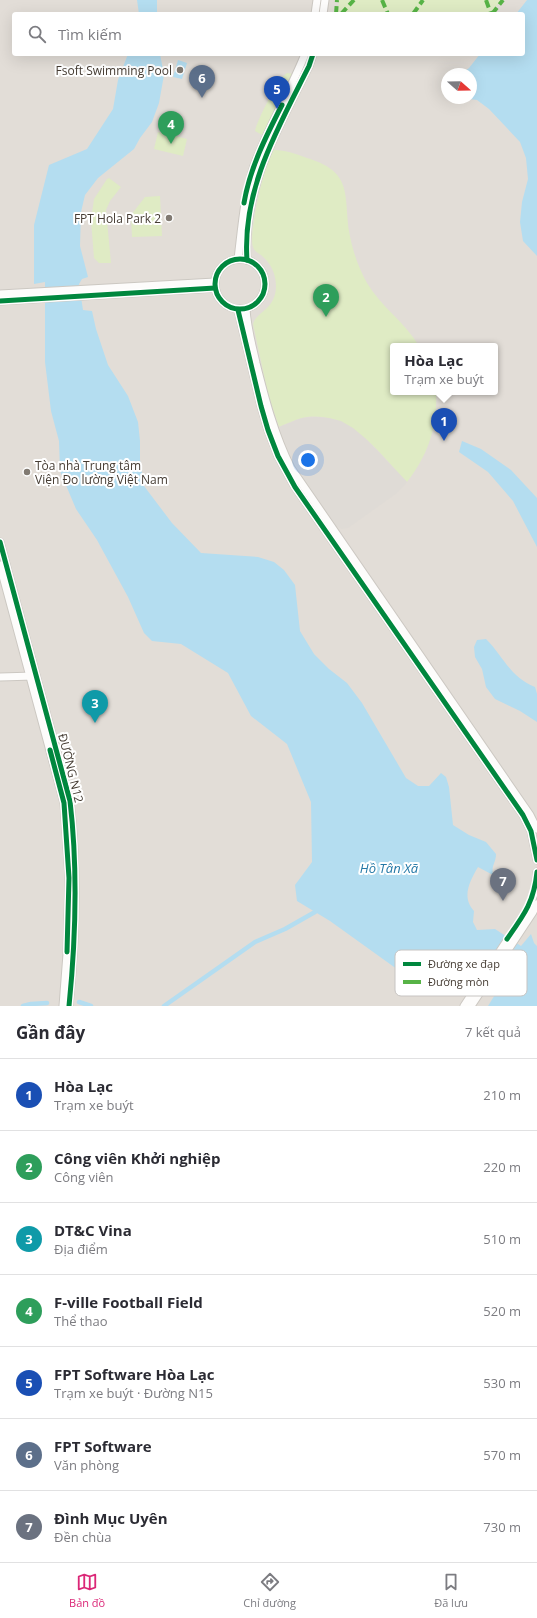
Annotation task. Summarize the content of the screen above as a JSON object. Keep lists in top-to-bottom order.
{
  "streets": {
    "street": ["ĐƯỜNG N12"]
  },
  "water": ["Hồ Tân Xã"],
  "places": ["Fsoft Swimming Pool", "FPT Hola Park 2", "Tòa nhà Trung tâm Viện Đo lường Việt Nam"],
  "legend": ["Đường xe đạp", "Đường mòn"],
  "north": "right",
  "page": {
    "search": "Tìm kiếm",
    "pins": [
      "6",
      "5",
      "4",
      "2",
      "1",
      "3",
      "7"
    ],
    "popup": ["Hòa Lạc", "Trạm xe buýt"],
    "heading": ["Gần đây", "7 kết quả"],
    "list": [
      {
        "mark": "1",
        "name": "Hòa Lạc",
        "note": "Trạm xe buýt",
        "value": "210 m"
      },
      {
        "mark": "2",
        "name": "Công viên Khởi nghiệp",
        "note": "Công viên",
        "value": "220 m"
      },
      {
        "mark": "3",
        "name": "DT&C Vina",
        "note": "Địa điểm",
        "value": "510 m"
      },
      {
        "mark": "4",
        "name": "F-ville Football Field",
        "note": "Thể thao",
        "value": "520 m"
      },
      {
        "mark": "5",
        "name": "FPT Software Hòa Lạc",
        "note": "Trạm xe buýt · Đường N15",
        "value": "530 m"
      },
      {
        "mark": "6",
        "name": "FPT Software",
        "note": "Văn phòng",
        "value": "570 m"
      },
      {
        "mark": "7",
        "name": "Đình Mục Uyên",
        "note": "Đền chùa",
        "value": "730 m"
      }
    ],
    "nav": ["Bản đồ", "Chỉ đường", "Đã lưu"]
  }
}
